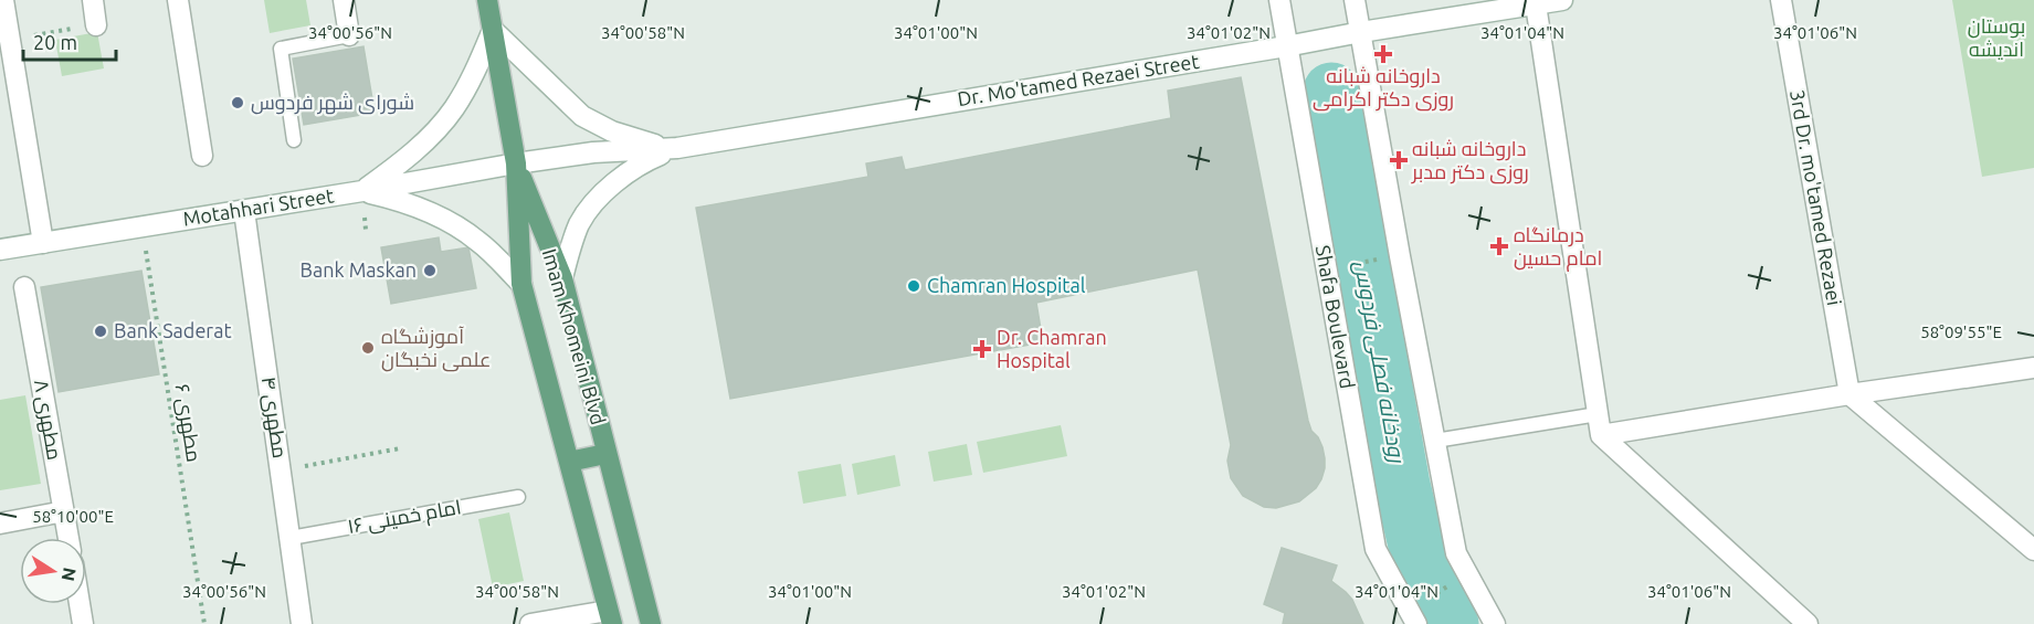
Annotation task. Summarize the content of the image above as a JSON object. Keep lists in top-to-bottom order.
{
  "streets": {
    "main road": ["Imam Khomeini Blvd"],
    "street": [
      "Dr. Mo'tamed Rezaei Street",
      "3rd Dr. mo'tamed Rezaei",
      "Motahhari Street",
      "Shafa Boulevard",
      "مطهری ۴",
      "مطهری ۸"
    ],
    "lane": ["امام خمینی ۱۶"],
    "path": ["مطهری ۶"]
  },
  "crossings": [
    ["Dr. Mo'tamed Rezaei Street", "Motahhari Street"],
    ["Dr. Mo'tamed Rezaei Street", "Shafa Boulevard"],
    ["Dr. Mo'tamed Rezaei Street", "Imam Khomeini Blvd"],
    ["Motahhari Street", "Imam Khomeini Blvd"],
    ["Motahhari Street", "مطهری ۴"],
    ["Motahhari Street", "مطهری ۶"],
    ["مطهری ۴", "امام خمینی ۱۶"]
  ],
  "water": ["رودخانه فصلی فردوس"],
  "parks": ["بوستان اندیشه"],
  "places": {
    "health": [
      "داروخانه شبانه روزی دکتر اکرامی",
      "داروخانه شبانه روزی دکتر مدبر",
      "درمانگاه امام حسین",
      "Dr. Chamran Hospital"
    ],
    "other": [
      "شورای شهر فردوس",
      "Bank Maskan",
      "Chamran Hospital",
      "Bank Saderat",
      "آموزشگاه علمی نخبگان"
    ]
  },
  "scale_bar": "20 m",
  "north": "right",
  "coordinates": [
    "34°00'56\"N",
    "34°00'58\"N",
    "34°01'00\"N",
    "34°01'02\"N",
    "34°01'04\"N",
    "34°01'06\"N",
    "58°09'55\"E",
    "58°10'00\"E"
  ]
}
